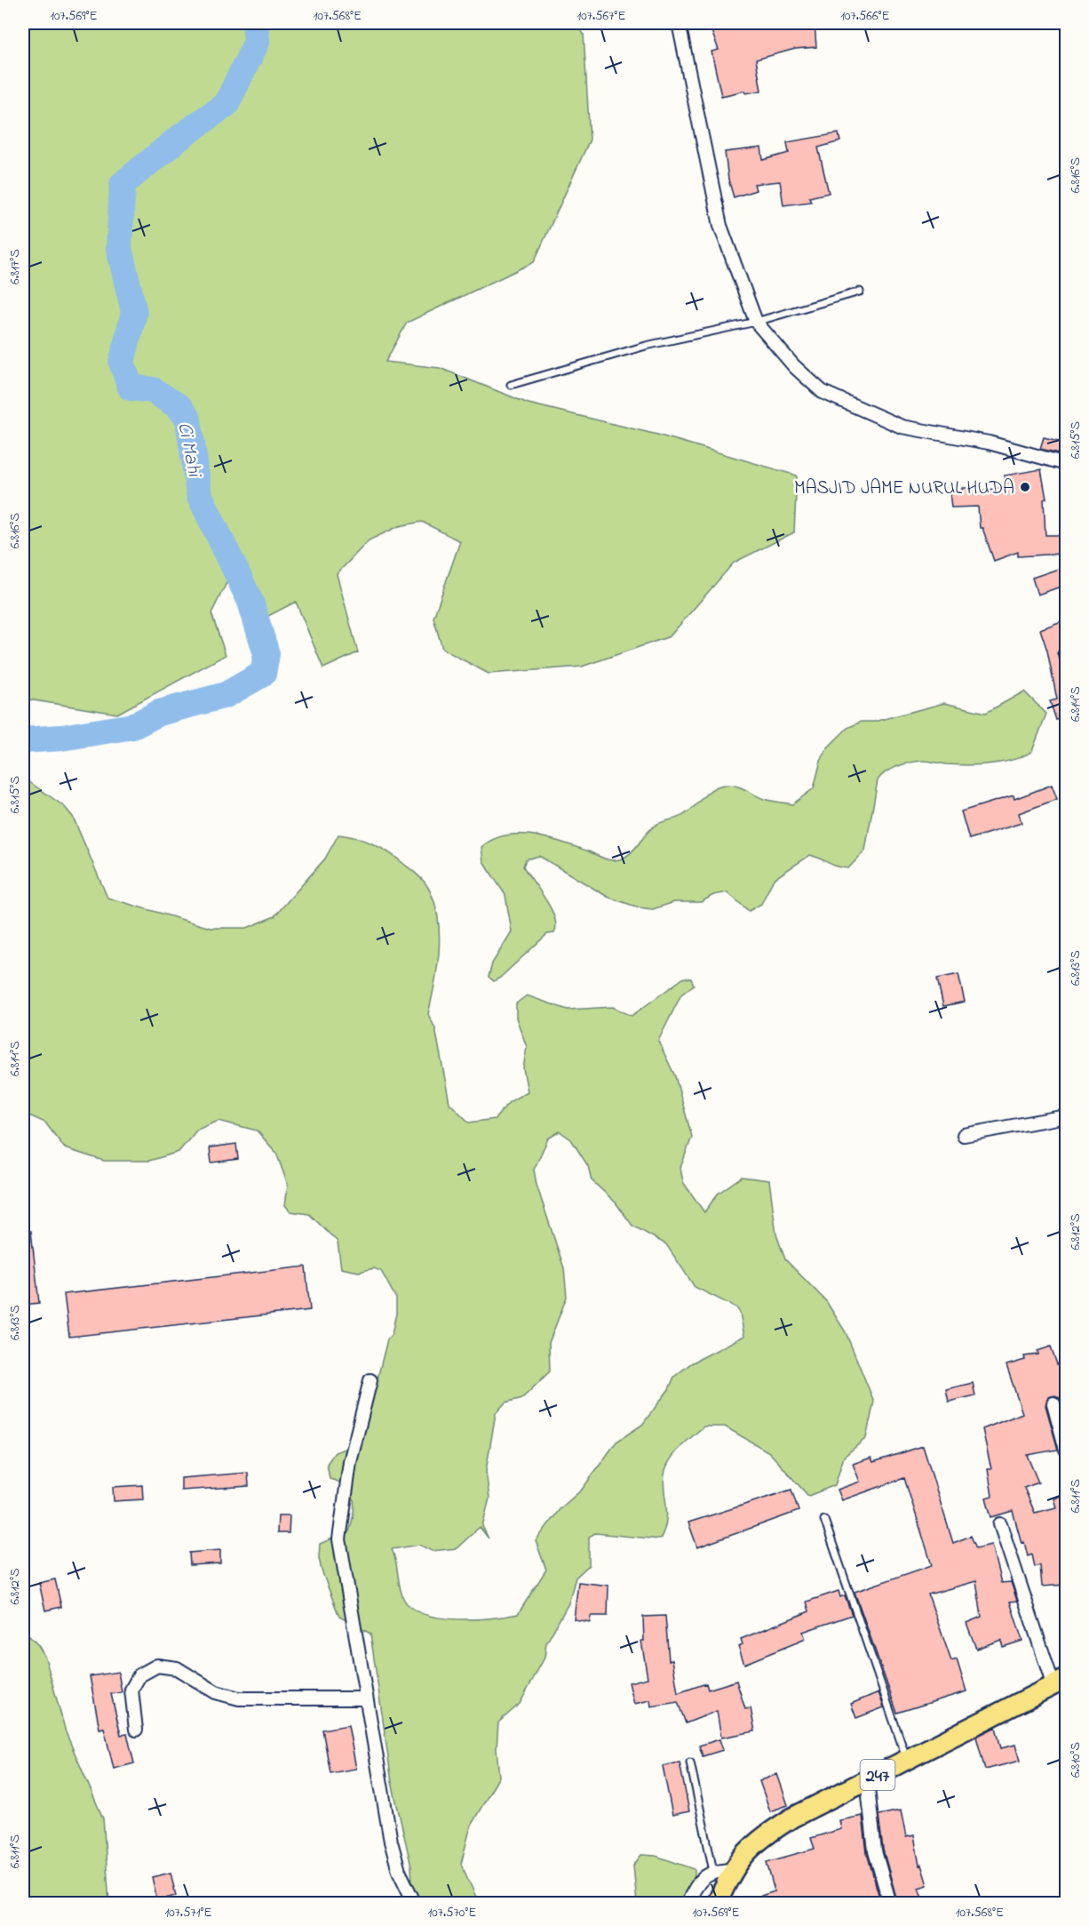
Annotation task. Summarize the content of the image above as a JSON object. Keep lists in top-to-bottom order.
{
  "streets": {
    "main road": ["247"]
  },
  "water": ["Ci Mahi"],
  "places": ["MASJID JAME NURUL HUDA"],
  "coordinates": [
    "107.569°E",
    "107.568°E",
    "107.567°E",
    "107.566°E",
    "6.816°S",
    "6.817°S",
    "6.815°S",
    "6.814°S",
    "6.813°S",
    "6.812°S",
    "6.811°S",
    "6.810°S",
    "107.571°E",
    "107.570°E"
  ]
}
